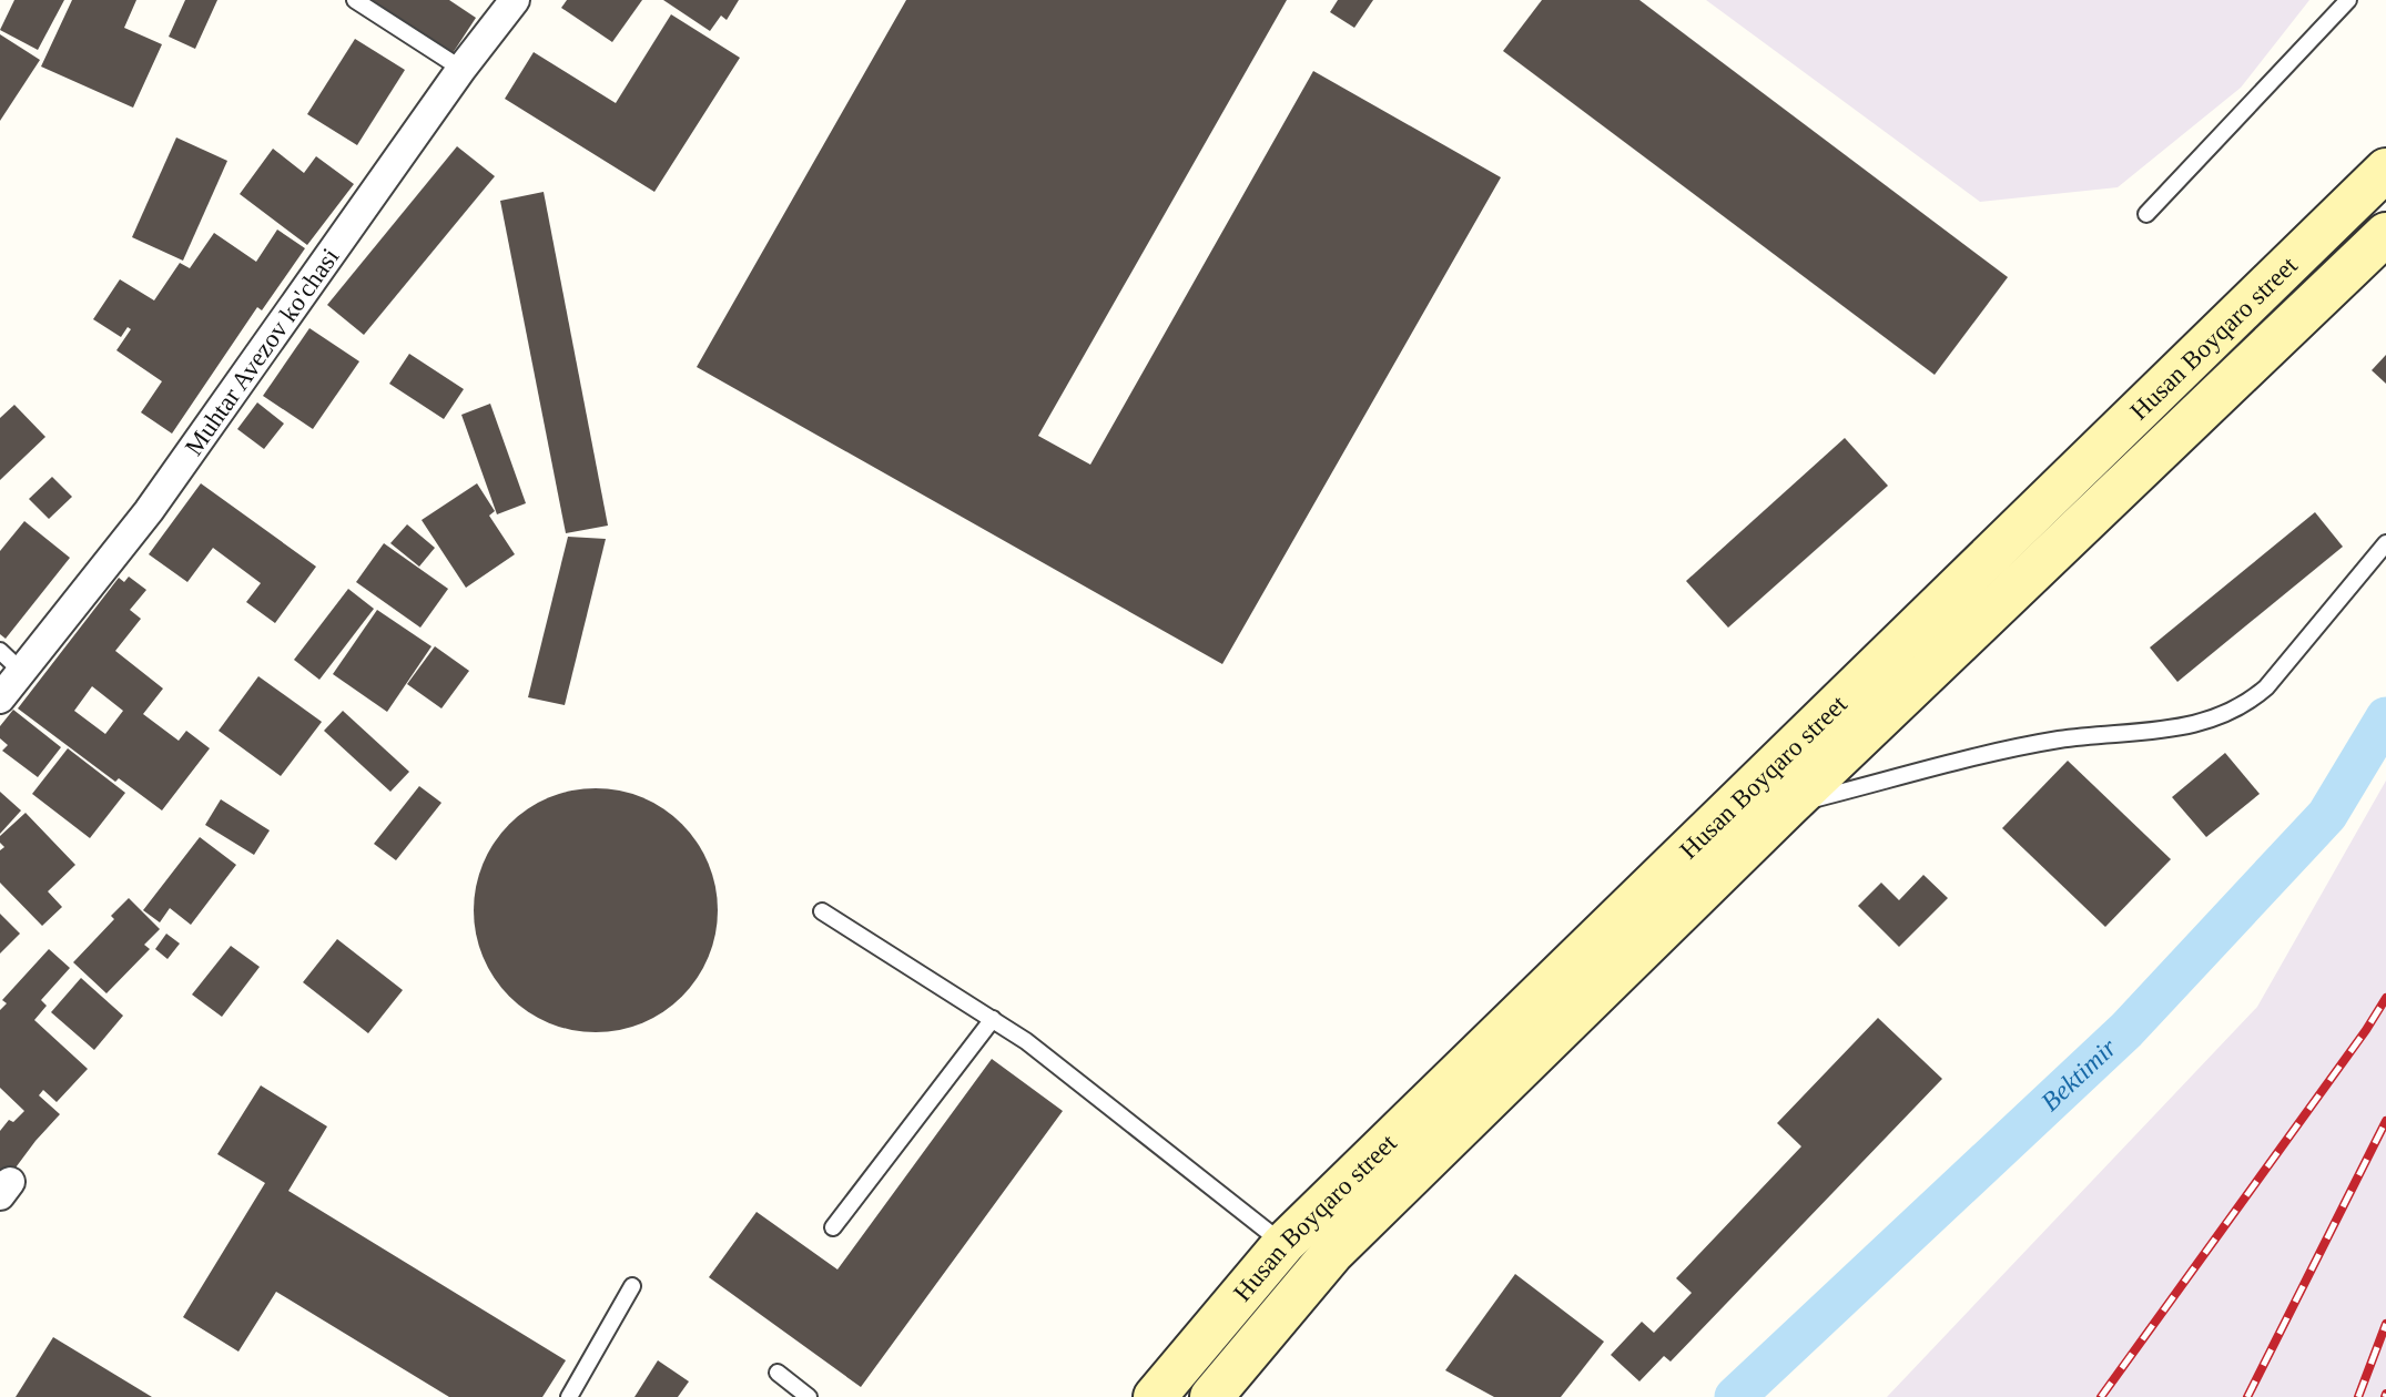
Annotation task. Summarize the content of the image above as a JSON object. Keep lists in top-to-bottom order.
{
  "streets": {
    "main road": ["Husan Boyqaro street"],
    "street": ["Muhtar Avezov ko'chasi"]
  },
  "water": ["Bektimir"]
}
